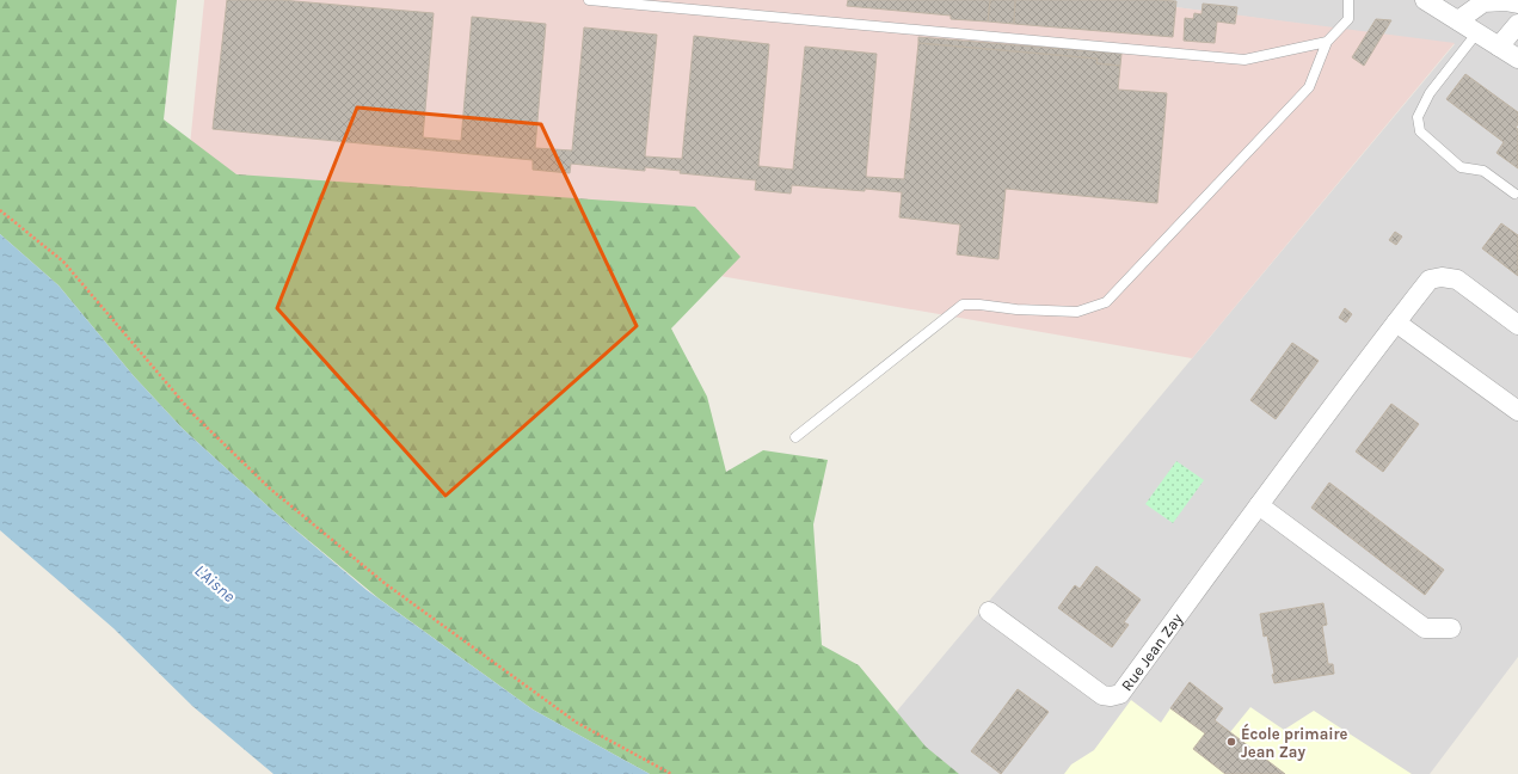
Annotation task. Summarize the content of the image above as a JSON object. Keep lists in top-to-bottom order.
{
  "streets": {
    "street": ["Rue Jean Zay"]
  },
  "water": ["L'Aisne"],
  "places": ["École primaire Jean Zay"]
}
